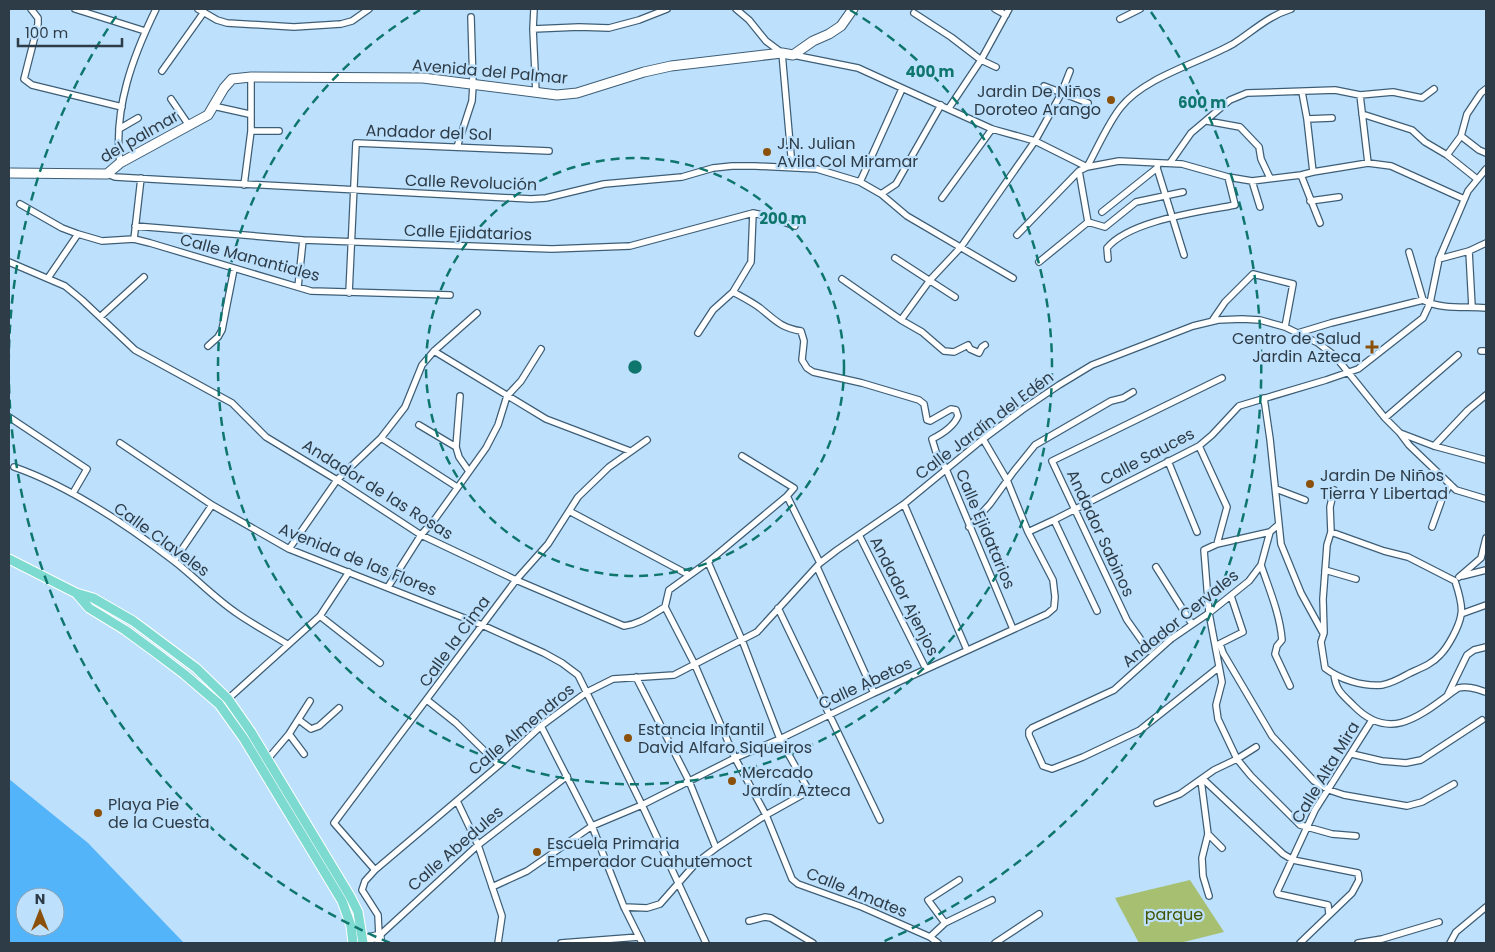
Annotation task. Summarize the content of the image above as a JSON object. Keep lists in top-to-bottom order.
{
  "streets": {
    "street": [
      "Avenida del Palmar",
      "Andador del Sol",
      "del palmar",
      "Calle Revolución",
      "Calle Ejidatarios",
      "Calle Manantiales",
      "Calle Jardín del Edén",
      "Calle Sauces",
      "Andador de las Rosas",
      "Andador Sabinos",
      "Calle Claveles",
      "Avenida de las Flores",
      "Andador Ajenjos",
      "Andador Cervales",
      "Calle la Cima",
      "Calle Abetos",
      "Calle Almendros",
      "Calle Alta Mira",
      "Calle Abedules",
      "Calle Amates"
    ]
  },
  "crossings": [
    ["Avenida del Palmar", "del palmar"],
    ["Andador del Sol", "Calle Revolución"],
    ["del palmar", "Calle Revolución"],
    ["Calle Ejidatarios", "Calle Jardín del Edén"],
    ["Calle Ejidatarios", "Calle Abetos"],
    ["Calle Jardín del Edén", "Calle Sauces"],
    ["Calle Jardín del Edén", "Andador Ajenjos"],
    ["Calle Jardín del Edén", "Calle Almendros"],
    ["Calle Sauces", "Andador Sabinos"],
    ["Calle Sauces", "Calle Abetos"],
    ["Andador de las Rosas", "Calle la Cima"],
    ["Andador de las Rosas", "Calle Amates"],
    ["Andador Sabinos", "Andador Cervales"],
    ["Avenida de las Flores", "Calle la Cima"],
    ["Avenida de las Flores", "Calle Abetos"],
    ["Avenida de las Flores", "Calle Almendros"],
    ["Andador Ajenjos", "Calle Abetos"],
    ["Calle la Cima", "Calle Almendros"],
    ["Calle Abetos", "Calle Amates"],
    ["Calle Almendros", "Calle Abedules"],
    ["Calle Almendros", "Calle Amates"]
  ],
  "parks": ["parque"],
  "places": {
    "other": [
      "Jardin De Niños Doroteo Arango",
      "J.N. Julian Avila Col Miramar",
      "Jardin De Niños Tierra Y Libertad",
      "Estancia Infantil David Alfaro Siqueiros",
      "Mercado Jardín Azteca",
      "Playa Pie de la Cuesta",
      "Escuela Primaria Emperador Cuahutemoct"
    ],
    "health": ["Centro de Salud Jardin Azteca"]
  },
  "scale_bar": "100 m",
  "north": "top",
  "rings": ["400 m", "600 m", "200 m"]
}
